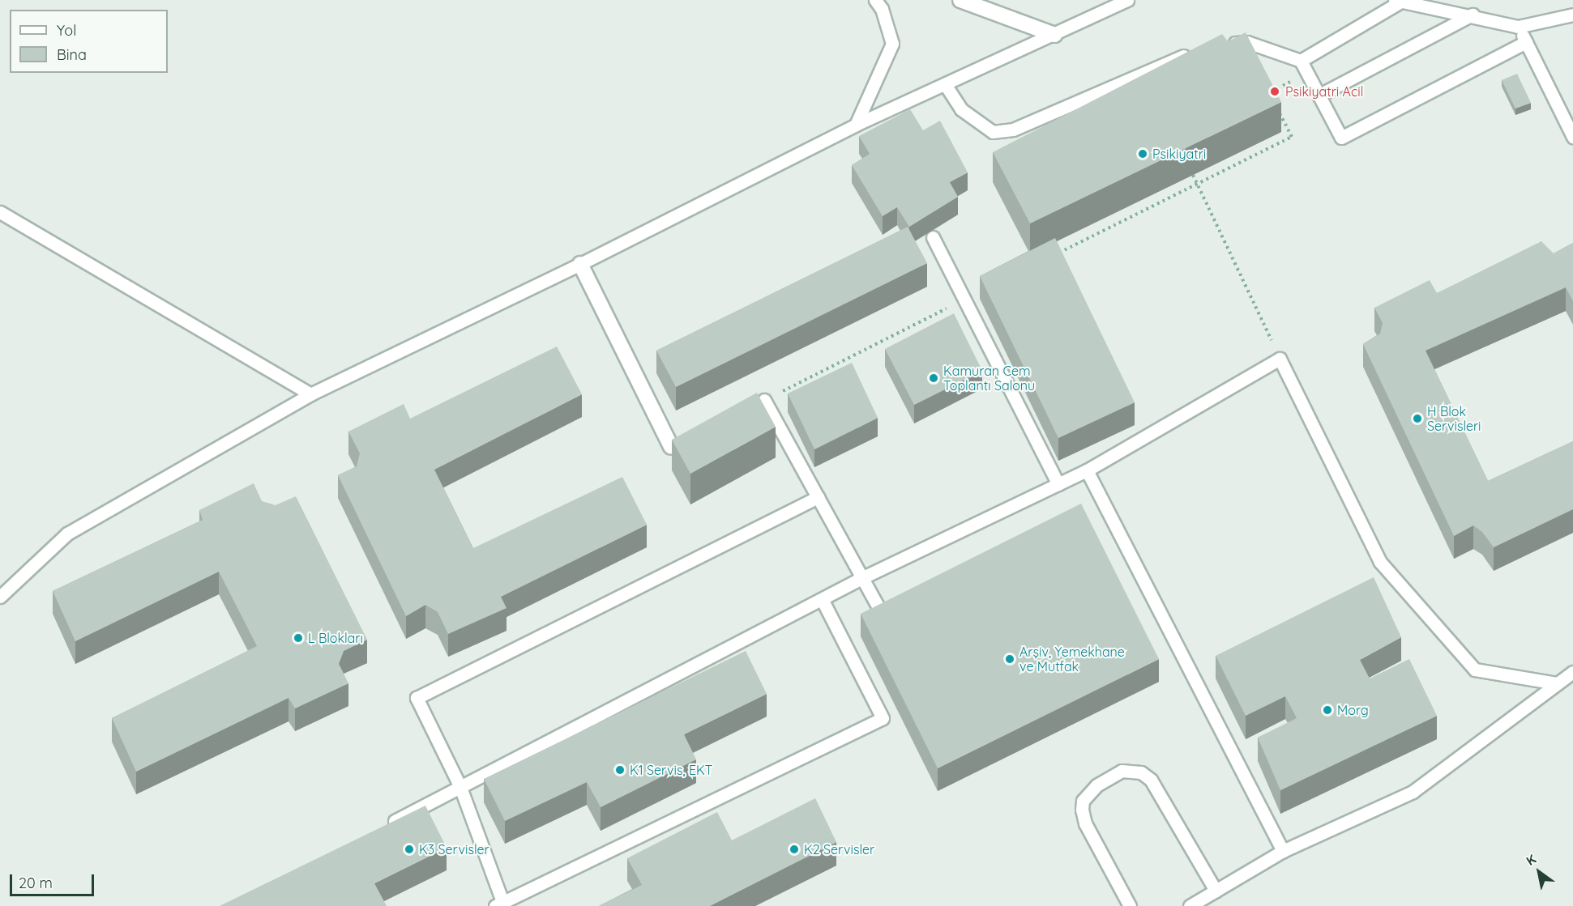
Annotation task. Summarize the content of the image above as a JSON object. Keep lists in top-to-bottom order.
{
  "places": [
    "Psikiyatri Acil",
    "Psikiyatri",
    "Kamuran Cem Toplantı Salonu",
    "H Blok Servisleri",
    "L Blokları",
    "Arşiv, Yemekhane ve Mutfak",
    "Morg",
    "K1 Servis, EKT",
    "K3 Servisler",
    "K2 Servisler"
  ],
  "legend": ["Yol", "Bina"],
  "scale_bar": "20 m",
  "north": "top left"
}
